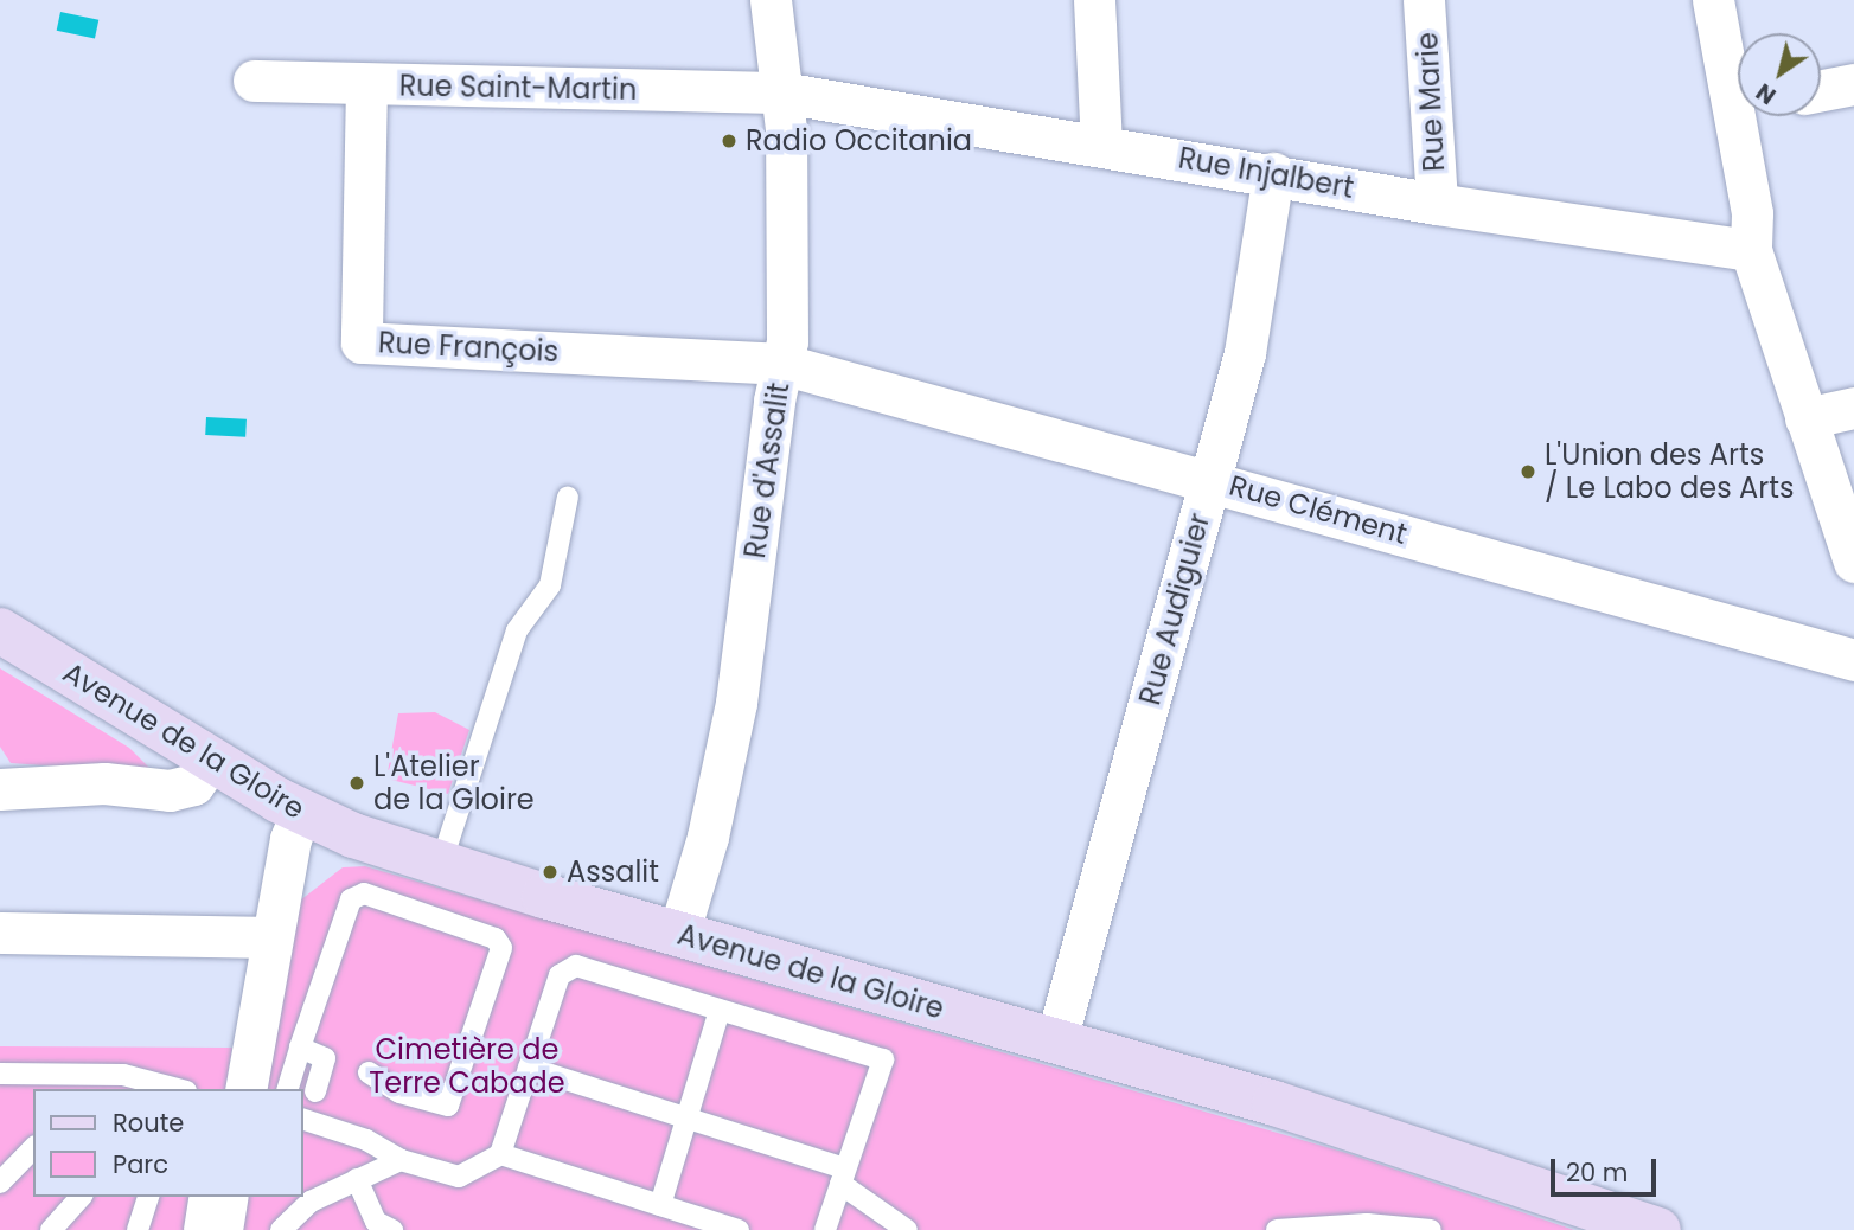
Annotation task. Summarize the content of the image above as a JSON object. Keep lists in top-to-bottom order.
{
  "streets": {
    "street": [
      "Rue Saint-Martin",
      "Rue Marie",
      "Rue Injalbert",
      "Rue François",
      "Rue d'Assalit",
      "Rue Clément",
      "Rue Audiguier",
      "Avenue de la Gloire"
    ]
  },
  "crossings": [
    ["Rue Saint-Martin", "Rue Injalbert"],
    ["Rue Saint-Martin", "Rue François"],
    ["Rue Saint-Martin", "Rue d'Assalit"],
    ["Rue Marie", "Rue Injalbert"],
    ["Rue Injalbert", "Rue d'Assalit"],
    ["Rue Injalbert", "Rue Audiguier"],
    ["Rue François", "Rue d'Assalit"],
    ["Rue François", "Rue Clément"],
    ["Rue d'Assalit", "Rue Clément"],
    ["Rue d'Assalit", "Avenue de la Gloire"],
    ["Rue Clément", "Rue Audiguier"],
    ["Rue Audiguier", "Avenue de la Gloire"]
  ],
  "parks": ["Cimetière de Terre Cabade"],
  "places": [
    "Radio Occitania",
    "L'Union des Arts / Le Labo des Arts",
    "L'Atelier de la Gloire",
    "Assalit"
  ],
  "legend": ["Route", "Parc"],
  "scale_bar": "20 m",
  "north": "bottom left"
}
